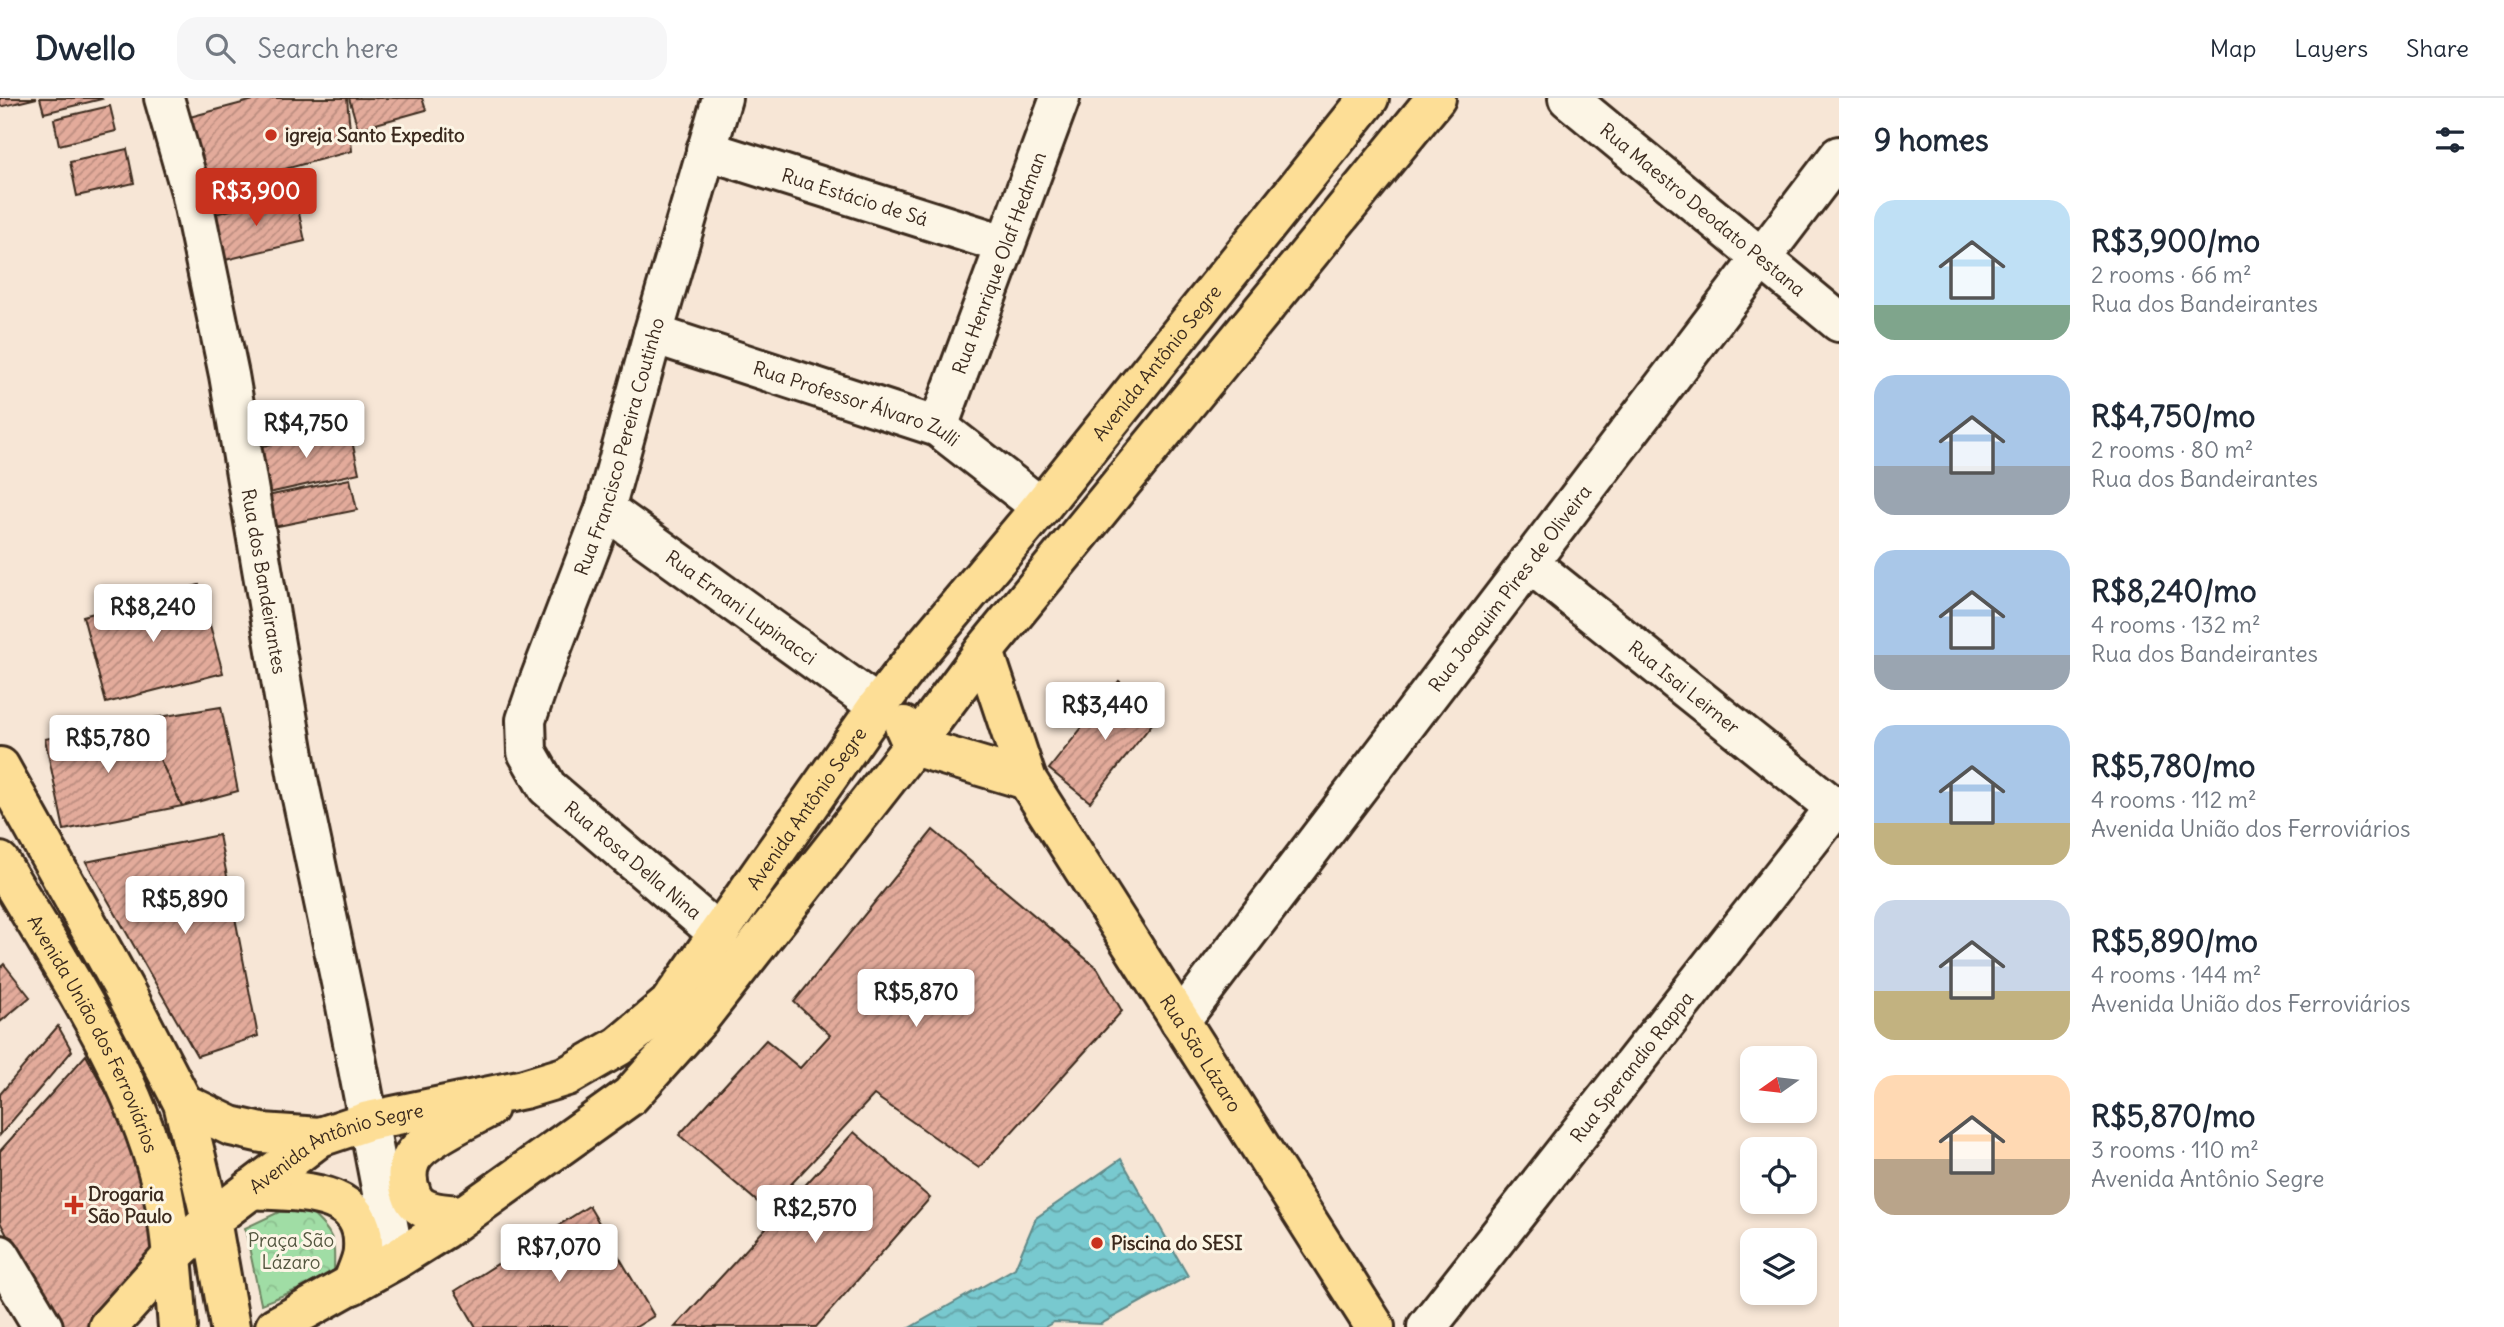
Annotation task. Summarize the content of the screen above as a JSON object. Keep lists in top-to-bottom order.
{
  "streets": {
    "main road": ["Avenida Antônio Segre", "Avenida União dos Ferroviários", "Rua São Lázaro"],
    "street": [
      "Rua Estácio de Sá",
      "Rua Maestro Deodato Pestana",
      "Rua Henrique Olaf Hedman",
      "Rua Professor Álvaro Zulli",
      "Rua Francisco Pereira Coutinho",
      "Rua dos Bandeirantes",
      "Rua Joaquim Pires de Oliveira",
      "Rua Ernani Lupinacci",
      "Rua Isai Leirner",
      "Rua Rosa Della Nina",
      "Rua Sperandio Rappa"
    ]
  },
  "crossings": [
    ["Rua Estácio de Sá", "Rua Henrique Olaf Hedman"],
    ["Rua Estácio de Sá", "Rua Francisco Pereira Coutinho"],
    ["Rua Maestro Deodato Pestana", "Rua Joaquim Pires de Oliveira"],
    ["Rua Henrique Olaf Hedman", "Rua Professor Álvaro Zulli"],
    ["Avenida Antônio Segre", "Rua Professor Álvaro Zulli"],
    ["Avenida Antônio Segre", "Rua dos Bandeirantes"],
    ["Avenida Antônio Segre", "Rua Ernani Lupinacci"],
    ["Avenida Antônio Segre", "Rua Rosa Della Nina"],
    ["Avenida Antônio Segre", "Avenida União dos Ferroviários"],
    ["Avenida Antônio Segre", "Rua São Lázaro"],
    ["Rua Professor Álvaro Zulli", "Rua Francisco Pereira Coutinho"],
    ["Rua Francisco Pereira Coutinho", "Rua Ernani Lupinacci"],
    ["Rua Francisco Pereira Coutinho", "Rua Rosa Della Nina"],
    ["Rua Joaquim Pires de Oliveira", "Rua Isai Leirner"],
    ["Rua Joaquim Pires de Oliveira", "Rua São Lázaro"],
    ["Rua Isai Leirner", "Rua Sperandio Rappa"]
  ],
  "parks": ["Praça São Lázaro"],
  "places": {
    "other": ["igreja Santo Expedito", "Piscina do SESI"],
    "health": ["Drogaria São Paulo"]
  },
  "north": "left",
  "page": {
    "header": "Dwello",
    "search": "Search here",
    "nav": ["Map", "Layers", "Share"],
    "heading": "9 homes",
    "price": [
      "R$3,900",
      "R$4,750",
      "R$8,240",
      "R$3,440",
      "R$5,780",
      "R$5,890",
      "R$5,870",
      "R$2,570",
      "R$7,070"
    ],
    "list": [
      {
        "name": "R$3,900/mo",
        "note": "2 rooms · 66 m² · Rua dos Bandeirantes"
      },
      {
        "name": "R$4,750/mo",
        "note": "2 rooms · 80 m² · Rua dos Bandeirantes"
      },
      {
        "name": "R$8,240/mo",
        "note": "4 rooms · 132 m² · Rua dos Bandeirantes"
      },
      {
        "name": "R$5,780/mo",
        "note": "4 rooms · 112 m² · Avenida União dos Ferroviários"
      },
      {
        "name": "R$5,890/mo",
        "note": "4 rooms · 144 m² · Avenida União dos Ferroviários"
      },
      {
        "name": "R$5,870/mo",
        "note": "3 rooms · 110 m² · Avenida Antônio Segre"
      }
    ]
  }
}
